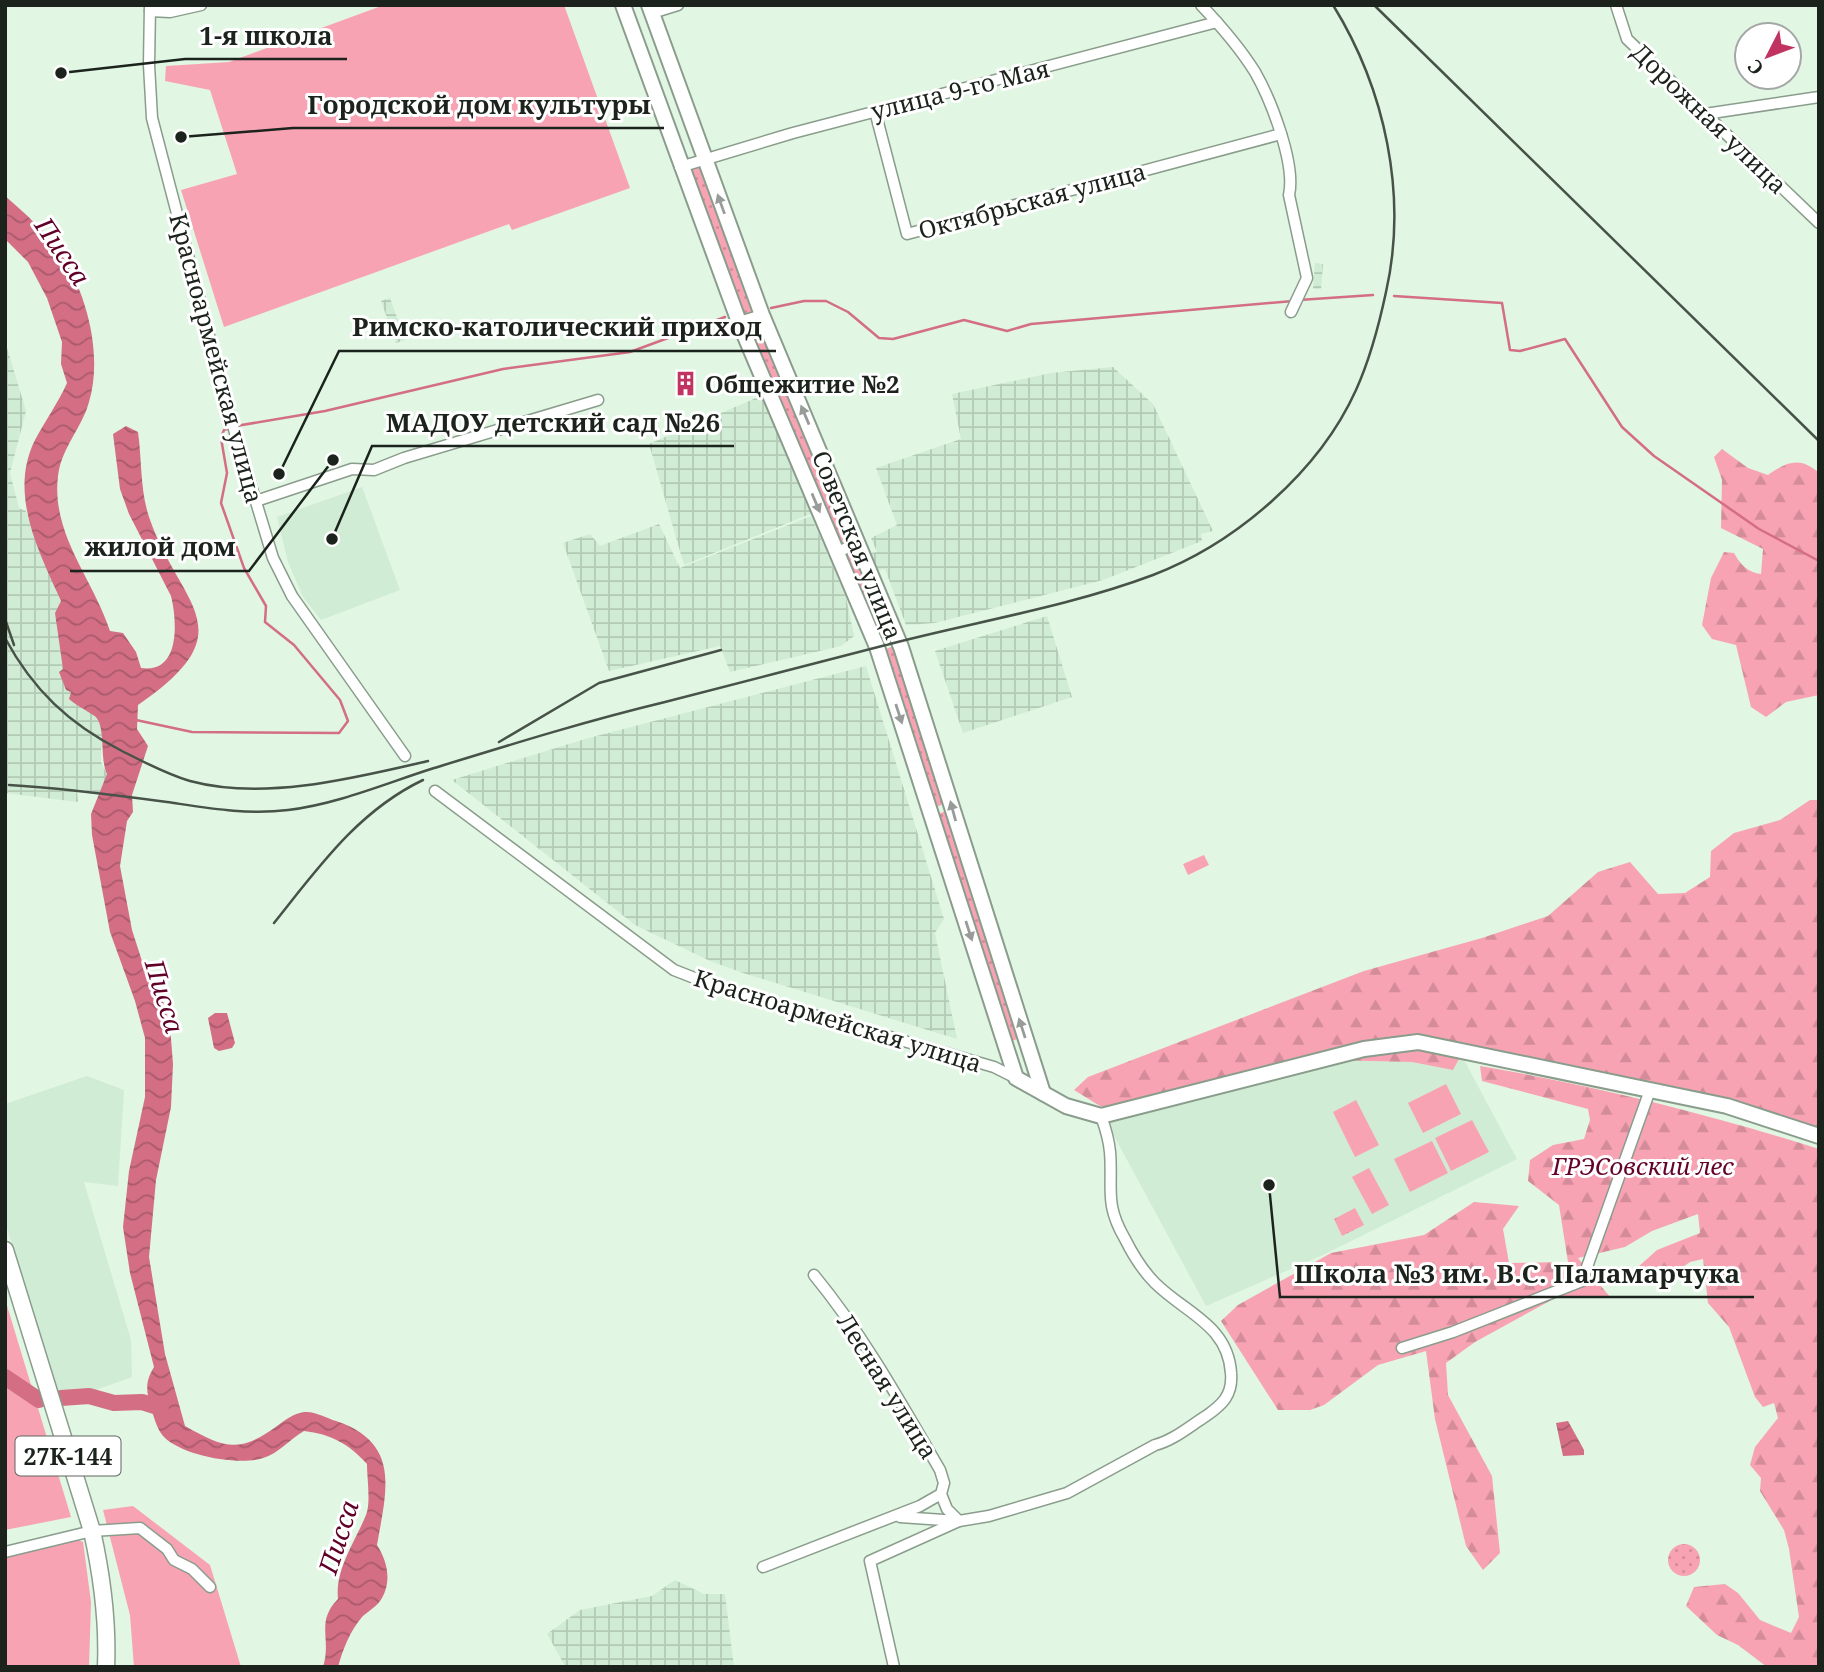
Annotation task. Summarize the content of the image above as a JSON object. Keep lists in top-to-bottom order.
{
  "streets": {
    "main road": ["Красноармейская улица", "Советская улица", "27К-144"],
    "street": [
      "улица 9-го Мая",
      "Дорожная улица",
      "Октябрьская улица",
      "Лесная улица"
    ]
  },
  "crossings": [
    ["улица 9-го Мая", "Октябрьская улица"],
    ["улица 9-го Мая", "Советская улица"],
    ["Красноармейская улица", "Советская улица"]
  ],
  "water": ["Писса"],
  "parks": ["ГРЭСовский лес"],
  "places": {
    "other": [
      "1-я школа",
      "Городской дом культуры",
      "жилой дом",
      "Римско-католический приход",
      "МАДОУ детский сад №26",
      "Школа №3 им. В.С. Паламарчука"
    ],
    "building": ["Общежитие №2"]
  },
  "north": "bottom left"
}
